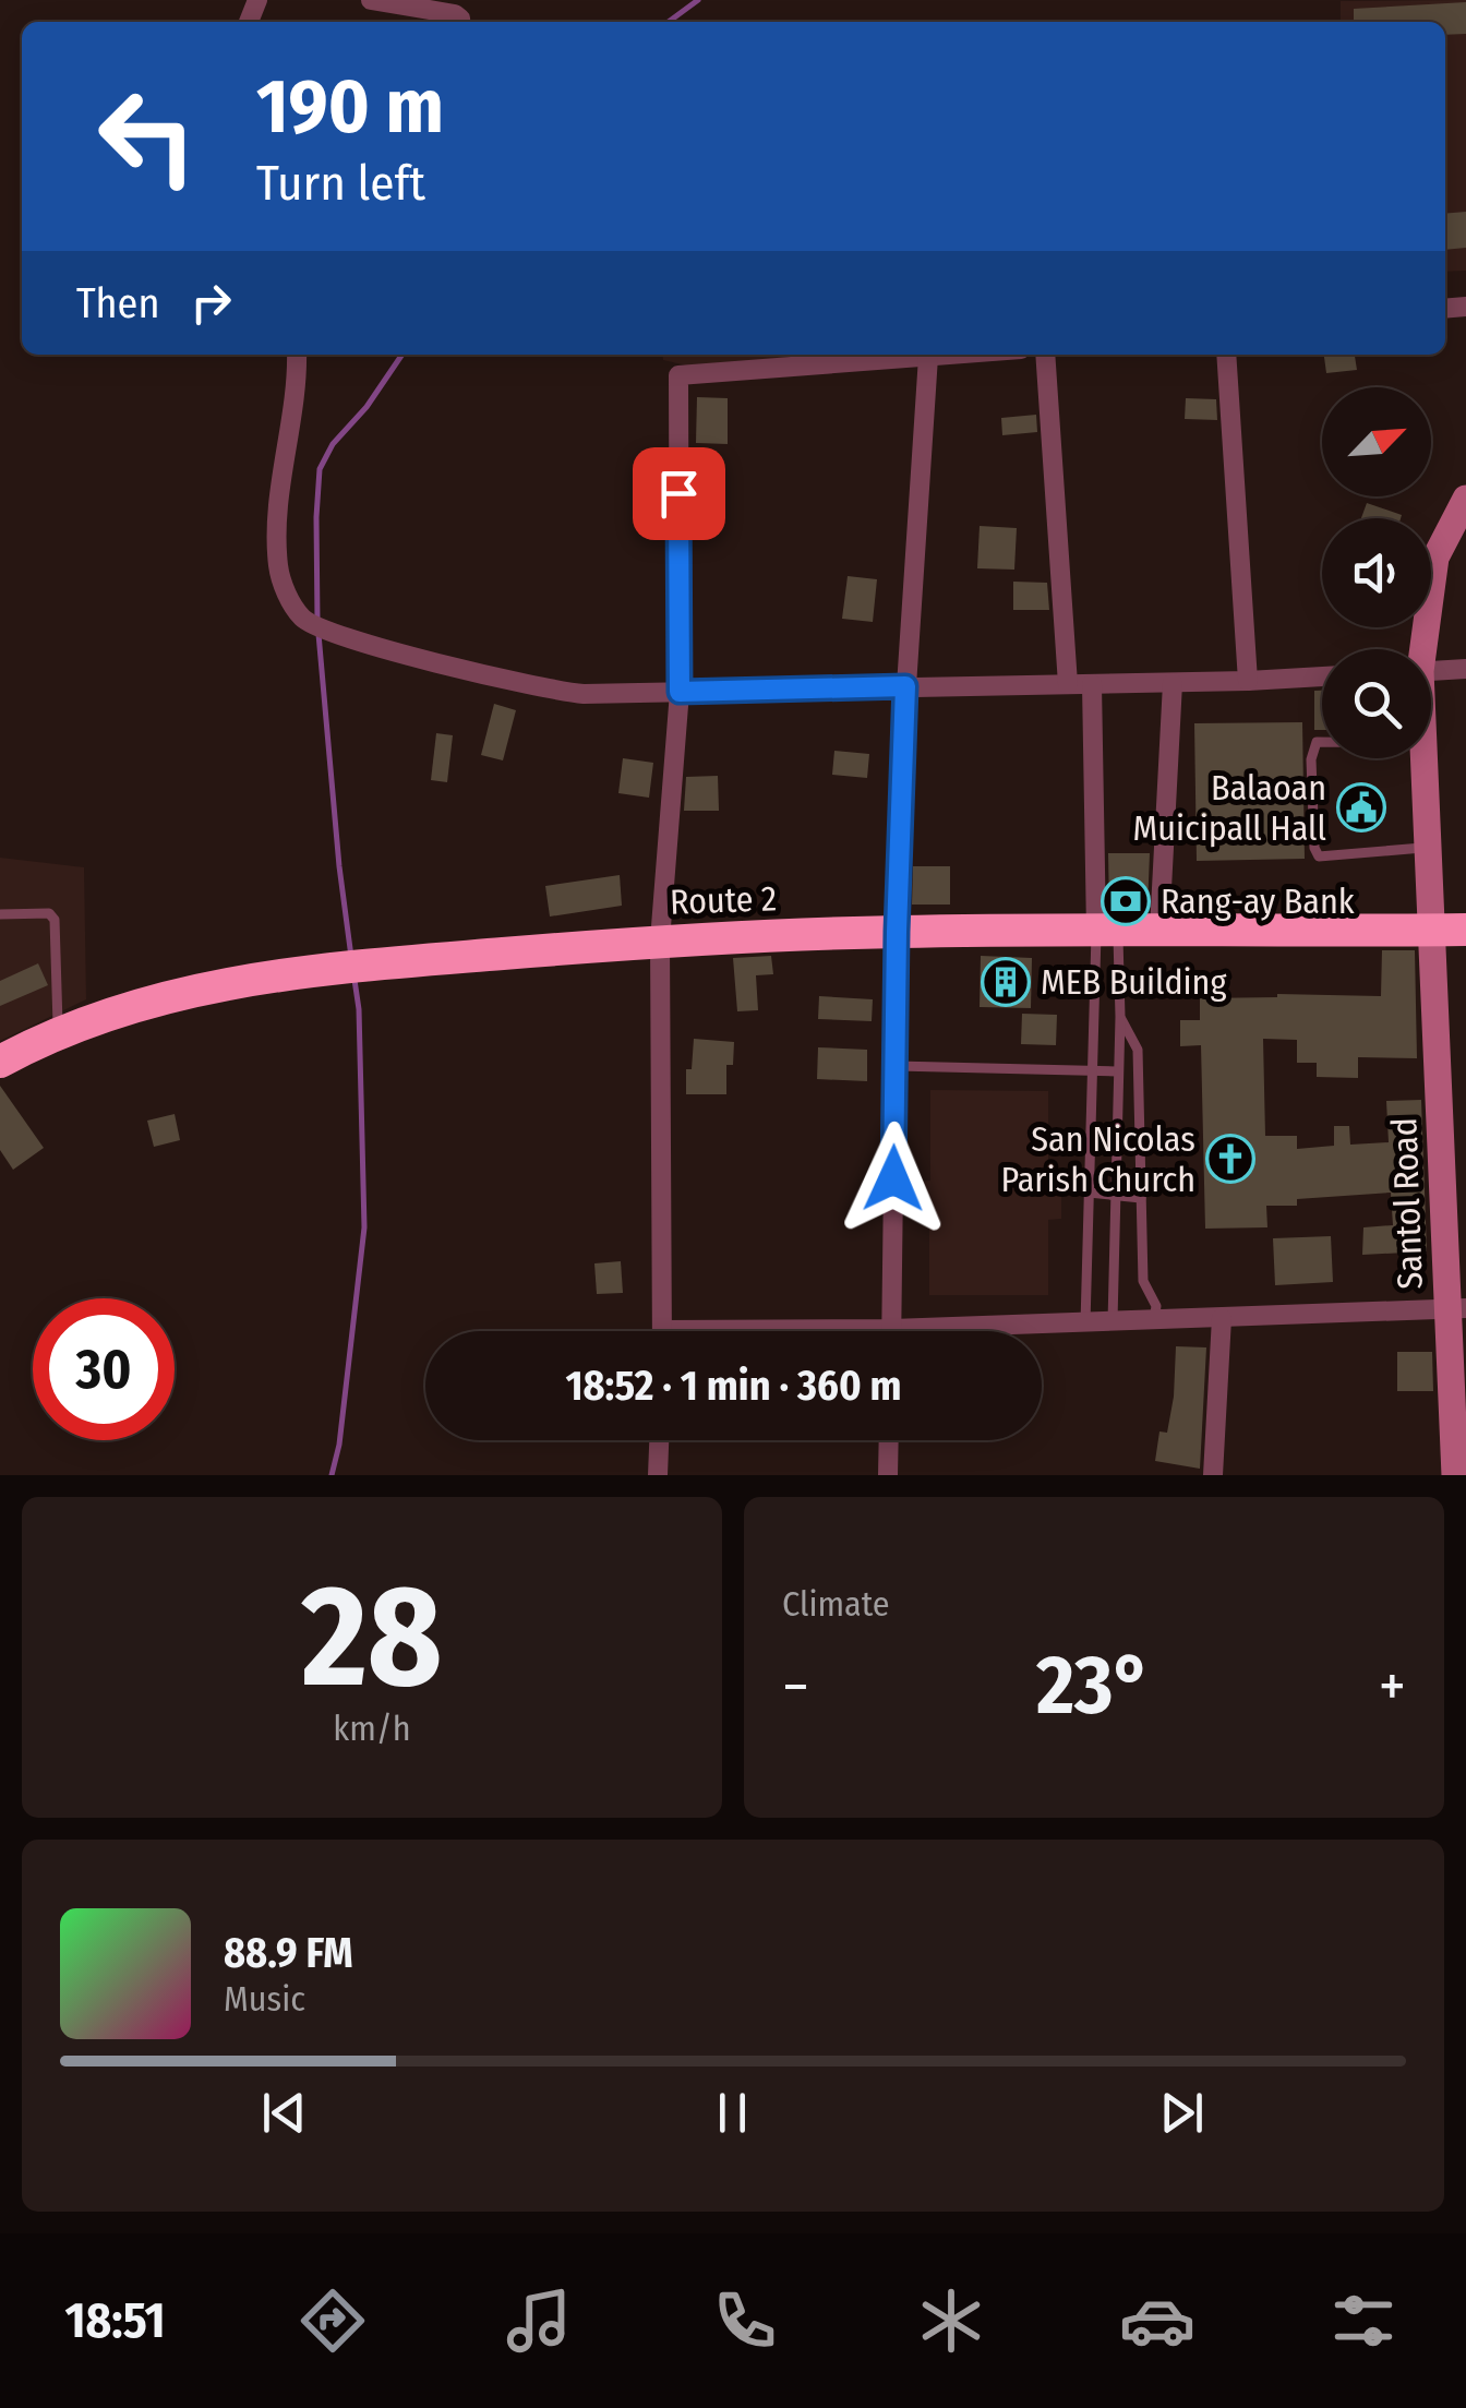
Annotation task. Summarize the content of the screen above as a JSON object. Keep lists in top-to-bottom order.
{
  "streets": {
    "highway": ["Route 2"],
    "main road": ["Santol Road"]
  },
  "crossings": [
    ["Route 2", "Santol Road"]
  ],
  "places": {
    "public building": ["Balaoan Muicipall Hall"],
    "bank": ["Rang-ay Bank"],
    "building": ["MEB Building"],
    "church": ["San Nicolas Parish Church"]
  },
  "north": "top right",
  "page": {
    "turn": ["190 m", "Turn left"],
    "then": "Then",
    "limit": "30",
    "trip": "18:52 · 1 min · 360 m",
    "tile": [
      ["28", "km/h"],
      "Climate"
    ],
    "heat": ["−", "23°", "+"],
    "song": ["88.9 FM", "Music"],
    "tabs": "18:51"
  }
}
